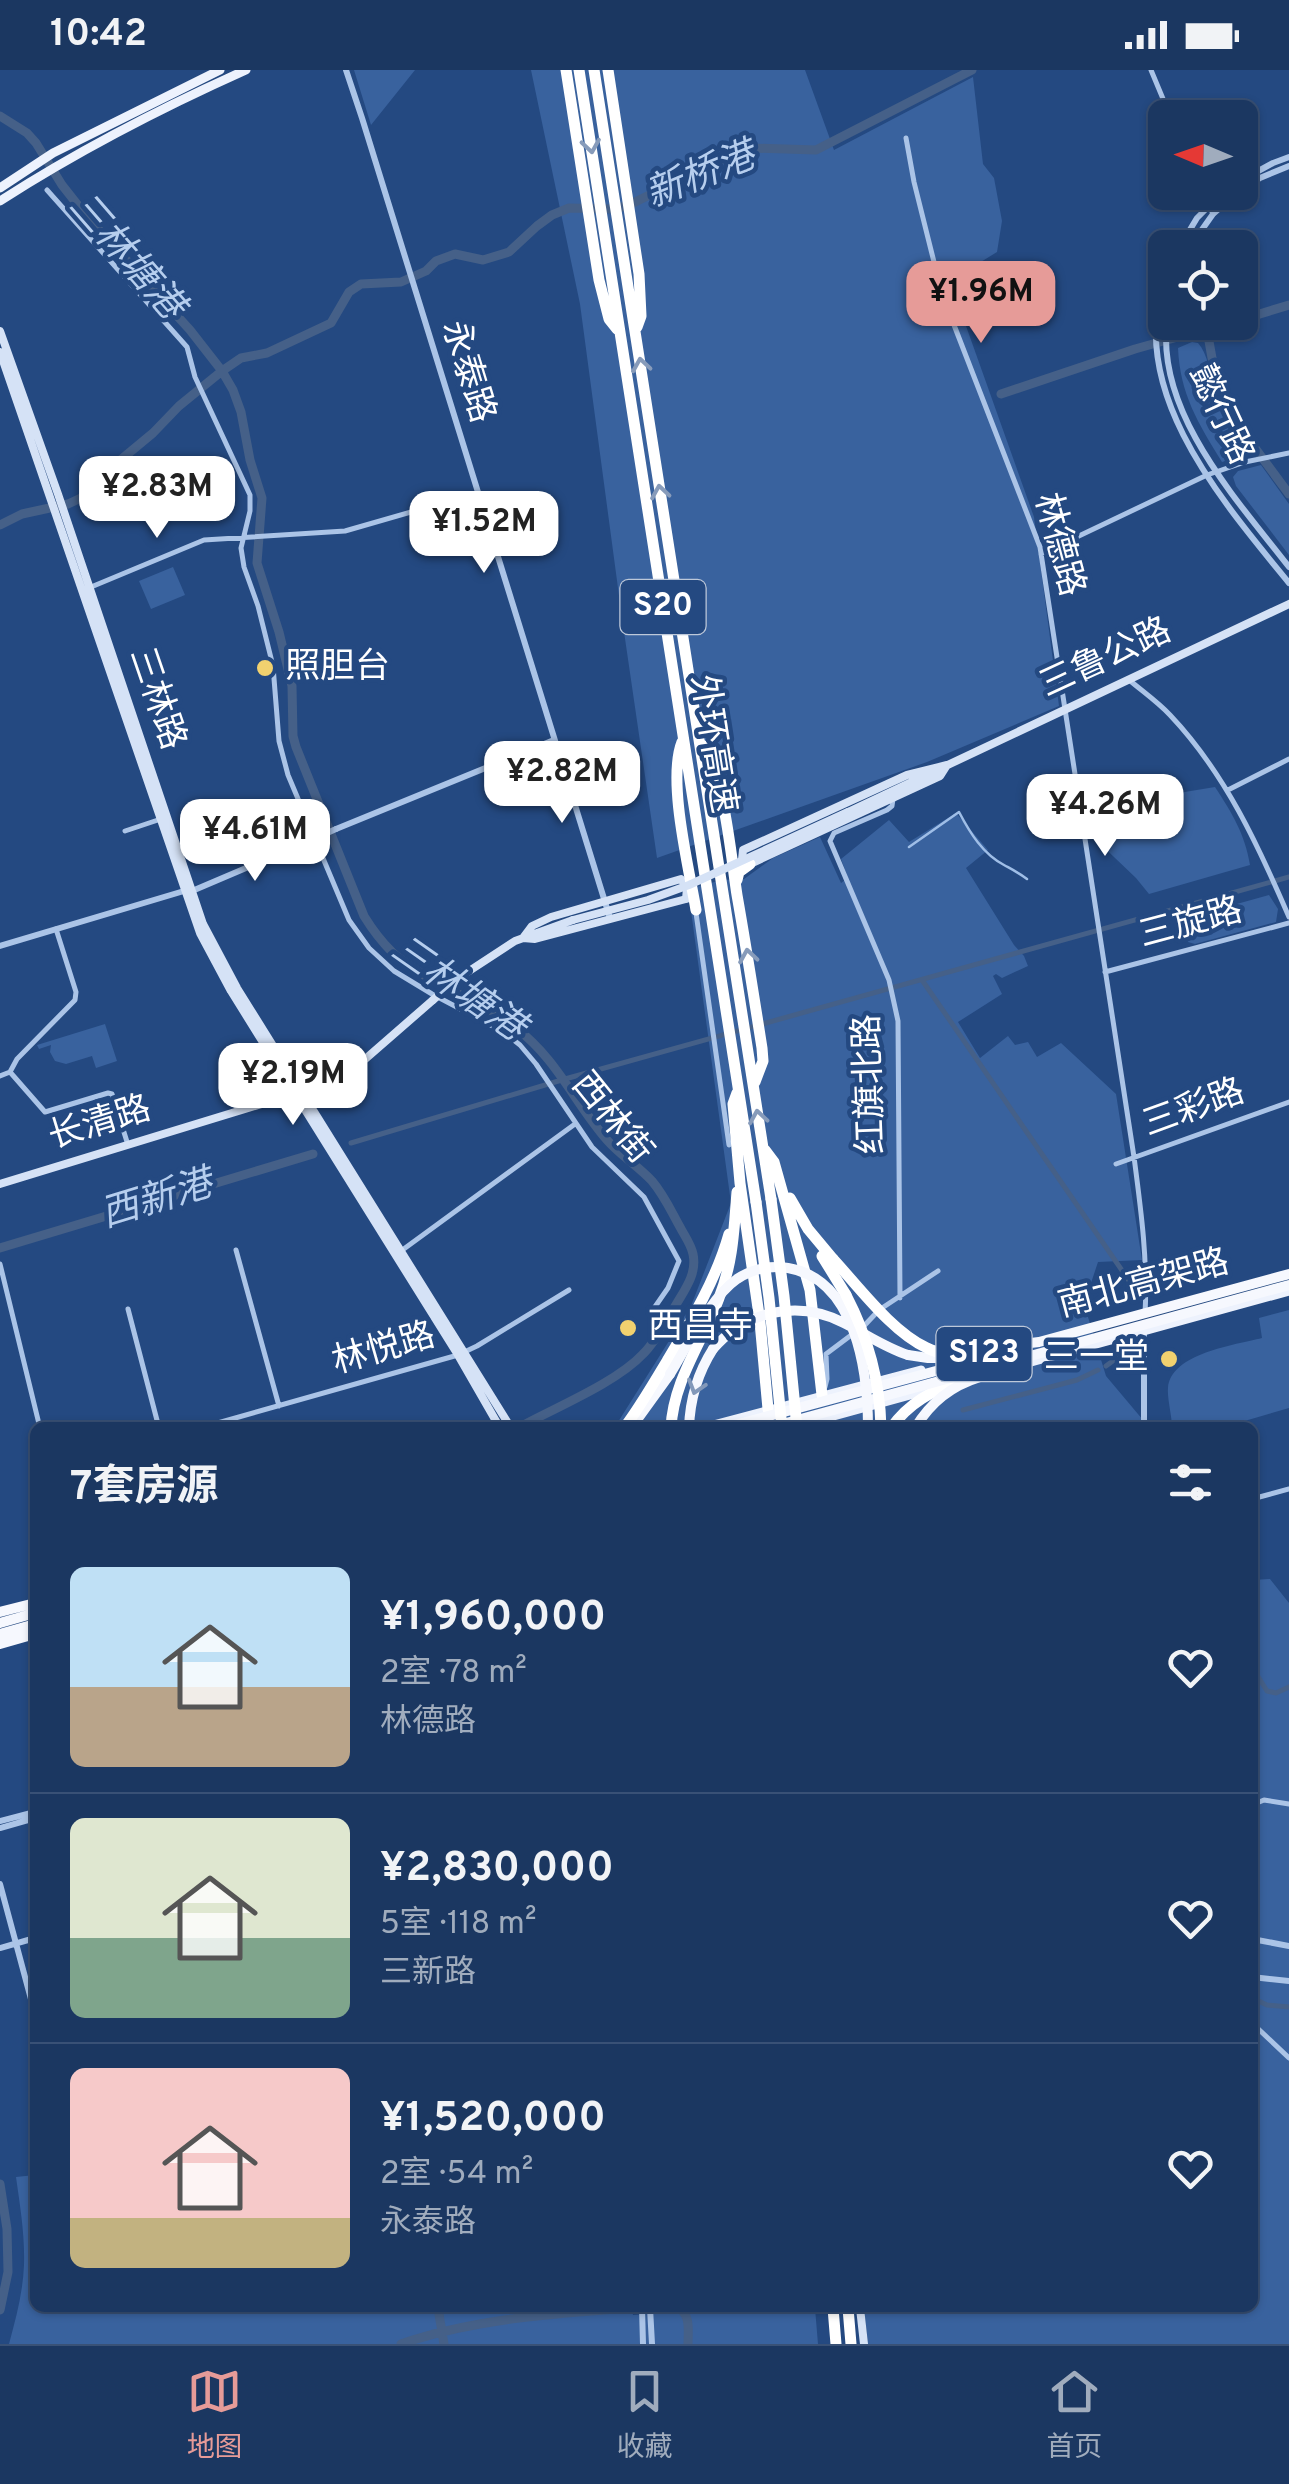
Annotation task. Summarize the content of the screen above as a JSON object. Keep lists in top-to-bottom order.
{
  "streets": {
    "highway": ["S20", "外环高速", "南北高架路"],
    "main road": [
      "三鲁公路",
      "三林路",
      "长清路",
      "S123"
    ],
    "street": [
      "永泰路",
      "懿行路",
      "林德路",
      "三旋路",
      "红旗北路",
      "三彩路",
      "西林街",
      "林悦路"
    ]
  },
  "crossings": [
    ["永泰路", "长清路"],
    ["林德路", "三鲁公路"],
    ["林德路", "三旋路"],
    ["林德路", "三彩路"],
    ["林德路", "S123"],
    ["三鲁公路", "红旗北路"],
    ["三鲁公路", "长清路"],
    ["三林路", "长清路"],
    ["三林路", "林悦路"],
    ["西林街", "长清路"],
    ["南北高架路", "S123"]
  ],
  "water": ["新桥港", "三林塘港", "西新港"],
  "places": ["照胆台", "西昌寺", "三一堂"],
  "north": "left",
  "page": {
    "status": "10:42",
    "price": [
      "¥1.96M",
      "¥2.83M",
      "¥1.52M",
      "¥2.82M",
      "¥4.26M",
      "¥4.61M",
      "¥2.19M"
    ],
    "heading": "7套房源",
    "list": [
      {
        "name": "¥1,960,000",
        "note": "2室 · 78 m² · 林德路"
      },
      {
        "name": "¥2,830,000",
        "note": "5室 · 118 m² · 三新路"
      },
      {
        "name": "¥1,520,000",
        "note": "2室 · 54 m² · 永泰路"
      }
    ],
    "tabs": ["地图", "收藏", "首页"]
  }
}
